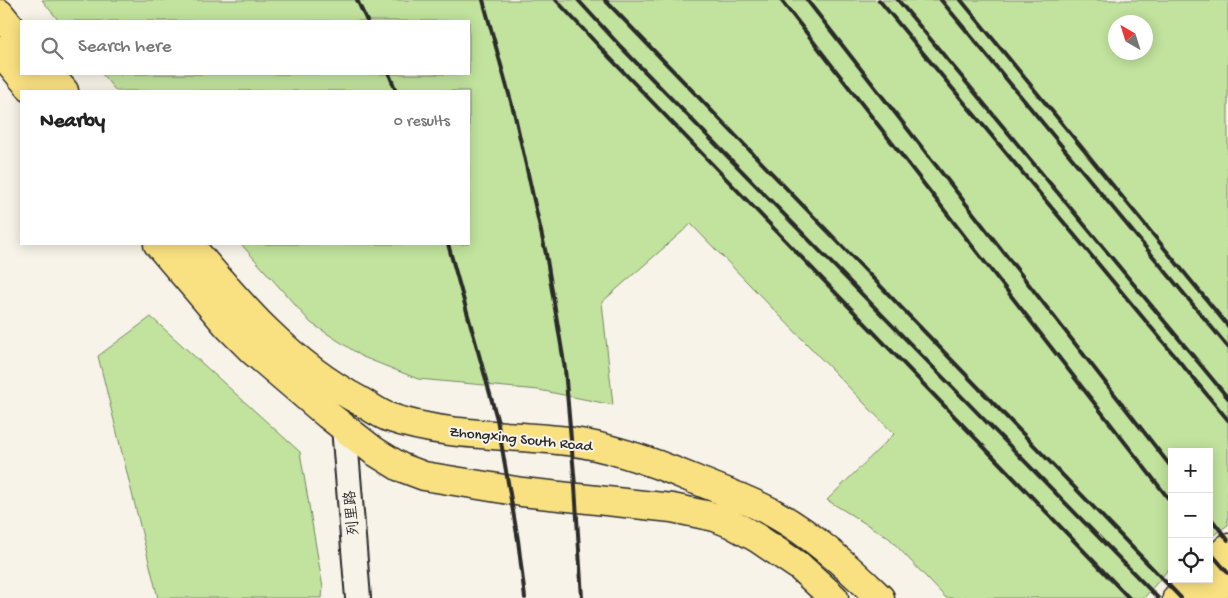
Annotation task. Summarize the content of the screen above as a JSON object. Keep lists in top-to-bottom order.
{
  "streets": {
    "main road": ["Zhongxing South Road"],
    "street": ["列里路"]
  },
  "north": "top left",
  "page": {
    "search": "Search here",
    "heading": ["Nearby", "0 results"],
    "map_buttons": ["+", "−"]
  }
}
